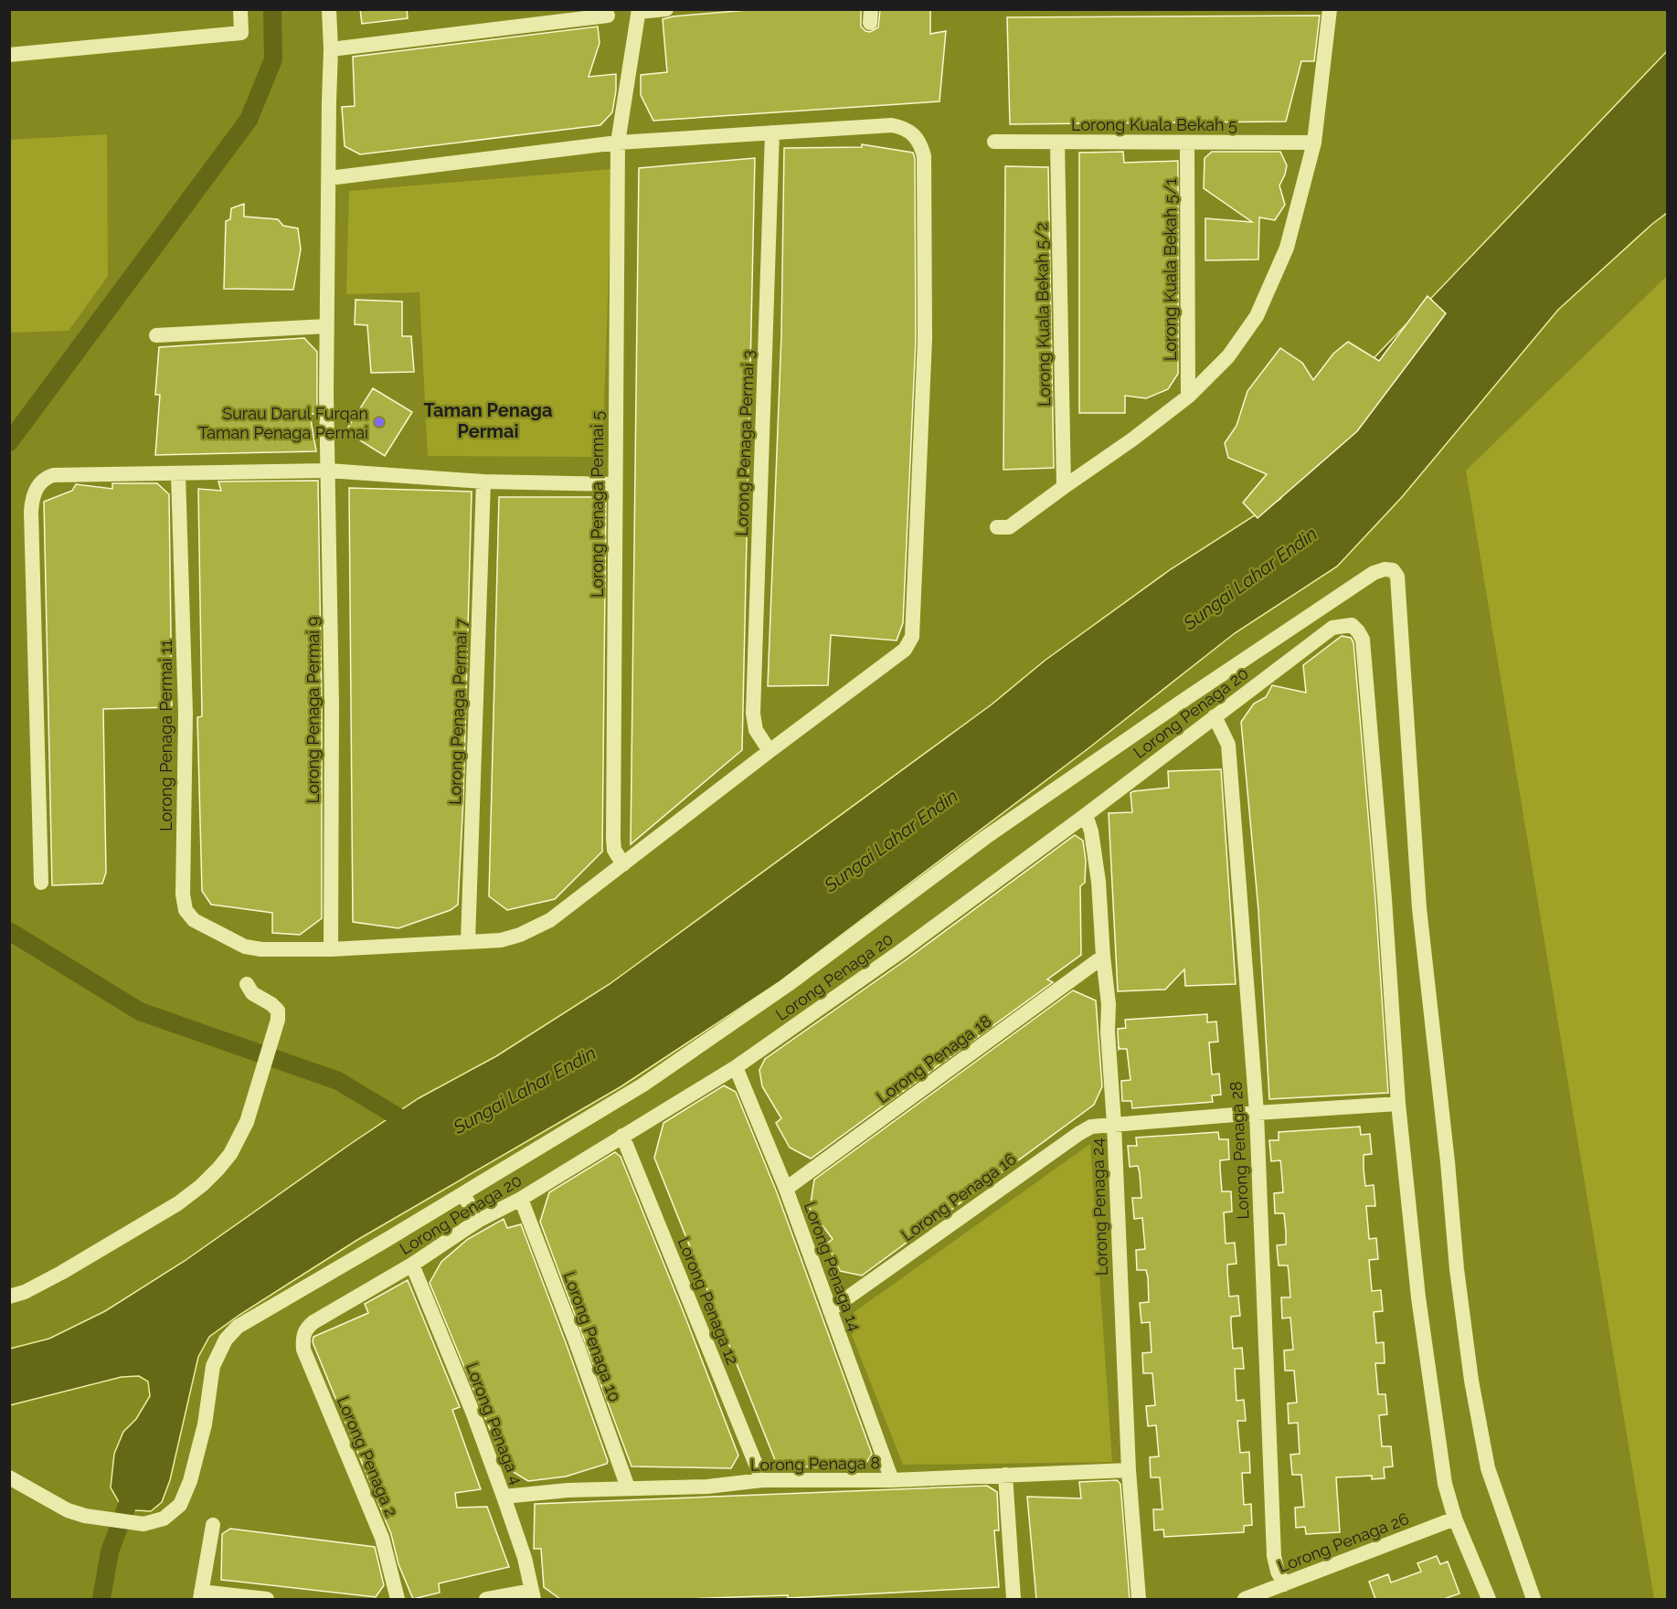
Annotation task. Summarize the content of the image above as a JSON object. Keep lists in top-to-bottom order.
{
  "streets": {
    "street": [
      "Lorong Kuala Bekah 5",
      "Lorong Kuala Bekah 5/1",
      "Lorong Kuala Bekah 5/2",
      "Lorong Penaga Permai 3",
      "Lorong Penaga Permai 5",
      "Lorong Penaga Permai 9",
      "Lorong Penaga Permai 7",
      "Lorong Penaga 20",
      "Lorong Penaga Permai 11",
      "Lorong Penaga 18",
      "Lorong Penaga 28",
      "Lorong Penaga 16",
      "Lorong Penaga 24",
      "Lorong Penaga 14",
      "Lorong Penaga 12",
      "Lorong Penaga 10",
      "Lorong Penaga 4",
      "Lorong Penaga 2",
      "Lorong Penaga 8",
      "Lorong Penaga 26"
    ]
  },
  "crossings": [
    ["Lorong Kuala Bekah 5", "Lorong Kuala Bekah 5/1"],
    ["Lorong Kuala Bekah 5", "Lorong Kuala Bekah 5/2"],
    ["Lorong Penaga Permai 3", "Lorong Penaga Permai 11"],
    ["Lorong Penaga Permai 5", "Lorong Penaga Permai 11"],
    ["Lorong Penaga Permai 9", "Lorong Penaga Permai 11"],
    ["Lorong Penaga Permai 7", "Lorong Penaga Permai 11"],
    ["Lorong Penaga 20", "Lorong Penaga 28"],
    ["Lorong Penaga 20", "Lorong Penaga 16"],
    ["Lorong Penaga 20", "Lorong Penaga 24"],
    ["Lorong Penaga 20", "Lorong Penaga 14"],
    ["Lorong Penaga 20", "Lorong Penaga 12"],
    ["Lorong Penaga 20", "Lorong Penaga 10"],
    ["Lorong Penaga 20", "Lorong Penaga 4"],
    ["Lorong Penaga 20", "Lorong Penaga 2"],
    ["Lorong Penaga 18", "Lorong Penaga 24"],
    ["Lorong Penaga 18", "Lorong Penaga 14"],
    ["Lorong Penaga 28", "Lorong Penaga 16"],
    ["Lorong Penaga 28", "Lorong Penaga 26"],
    ["Lorong Penaga 16", "Lorong Penaga 24"],
    ["Lorong Penaga 16", "Lorong Penaga 14"],
    ["Lorong Penaga 24", "Lorong Penaga 8"],
    ["Lorong Penaga 14", "Lorong Penaga 8"],
    ["Lorong Penaga 12", "Lorong Penaga 8"],
    ["Lorong Penaga 10", "Lorong Penaga 8"],
    ["Lorong Penaga 4", "Lorong Penaga 8"]
  ],
  "districts": ["Taman Penaga Permai"],
  "water": ["Sungai Lahar Endin"],
  "places": ["Surau Darul Furqan Taman Penaga Permai"]
}
